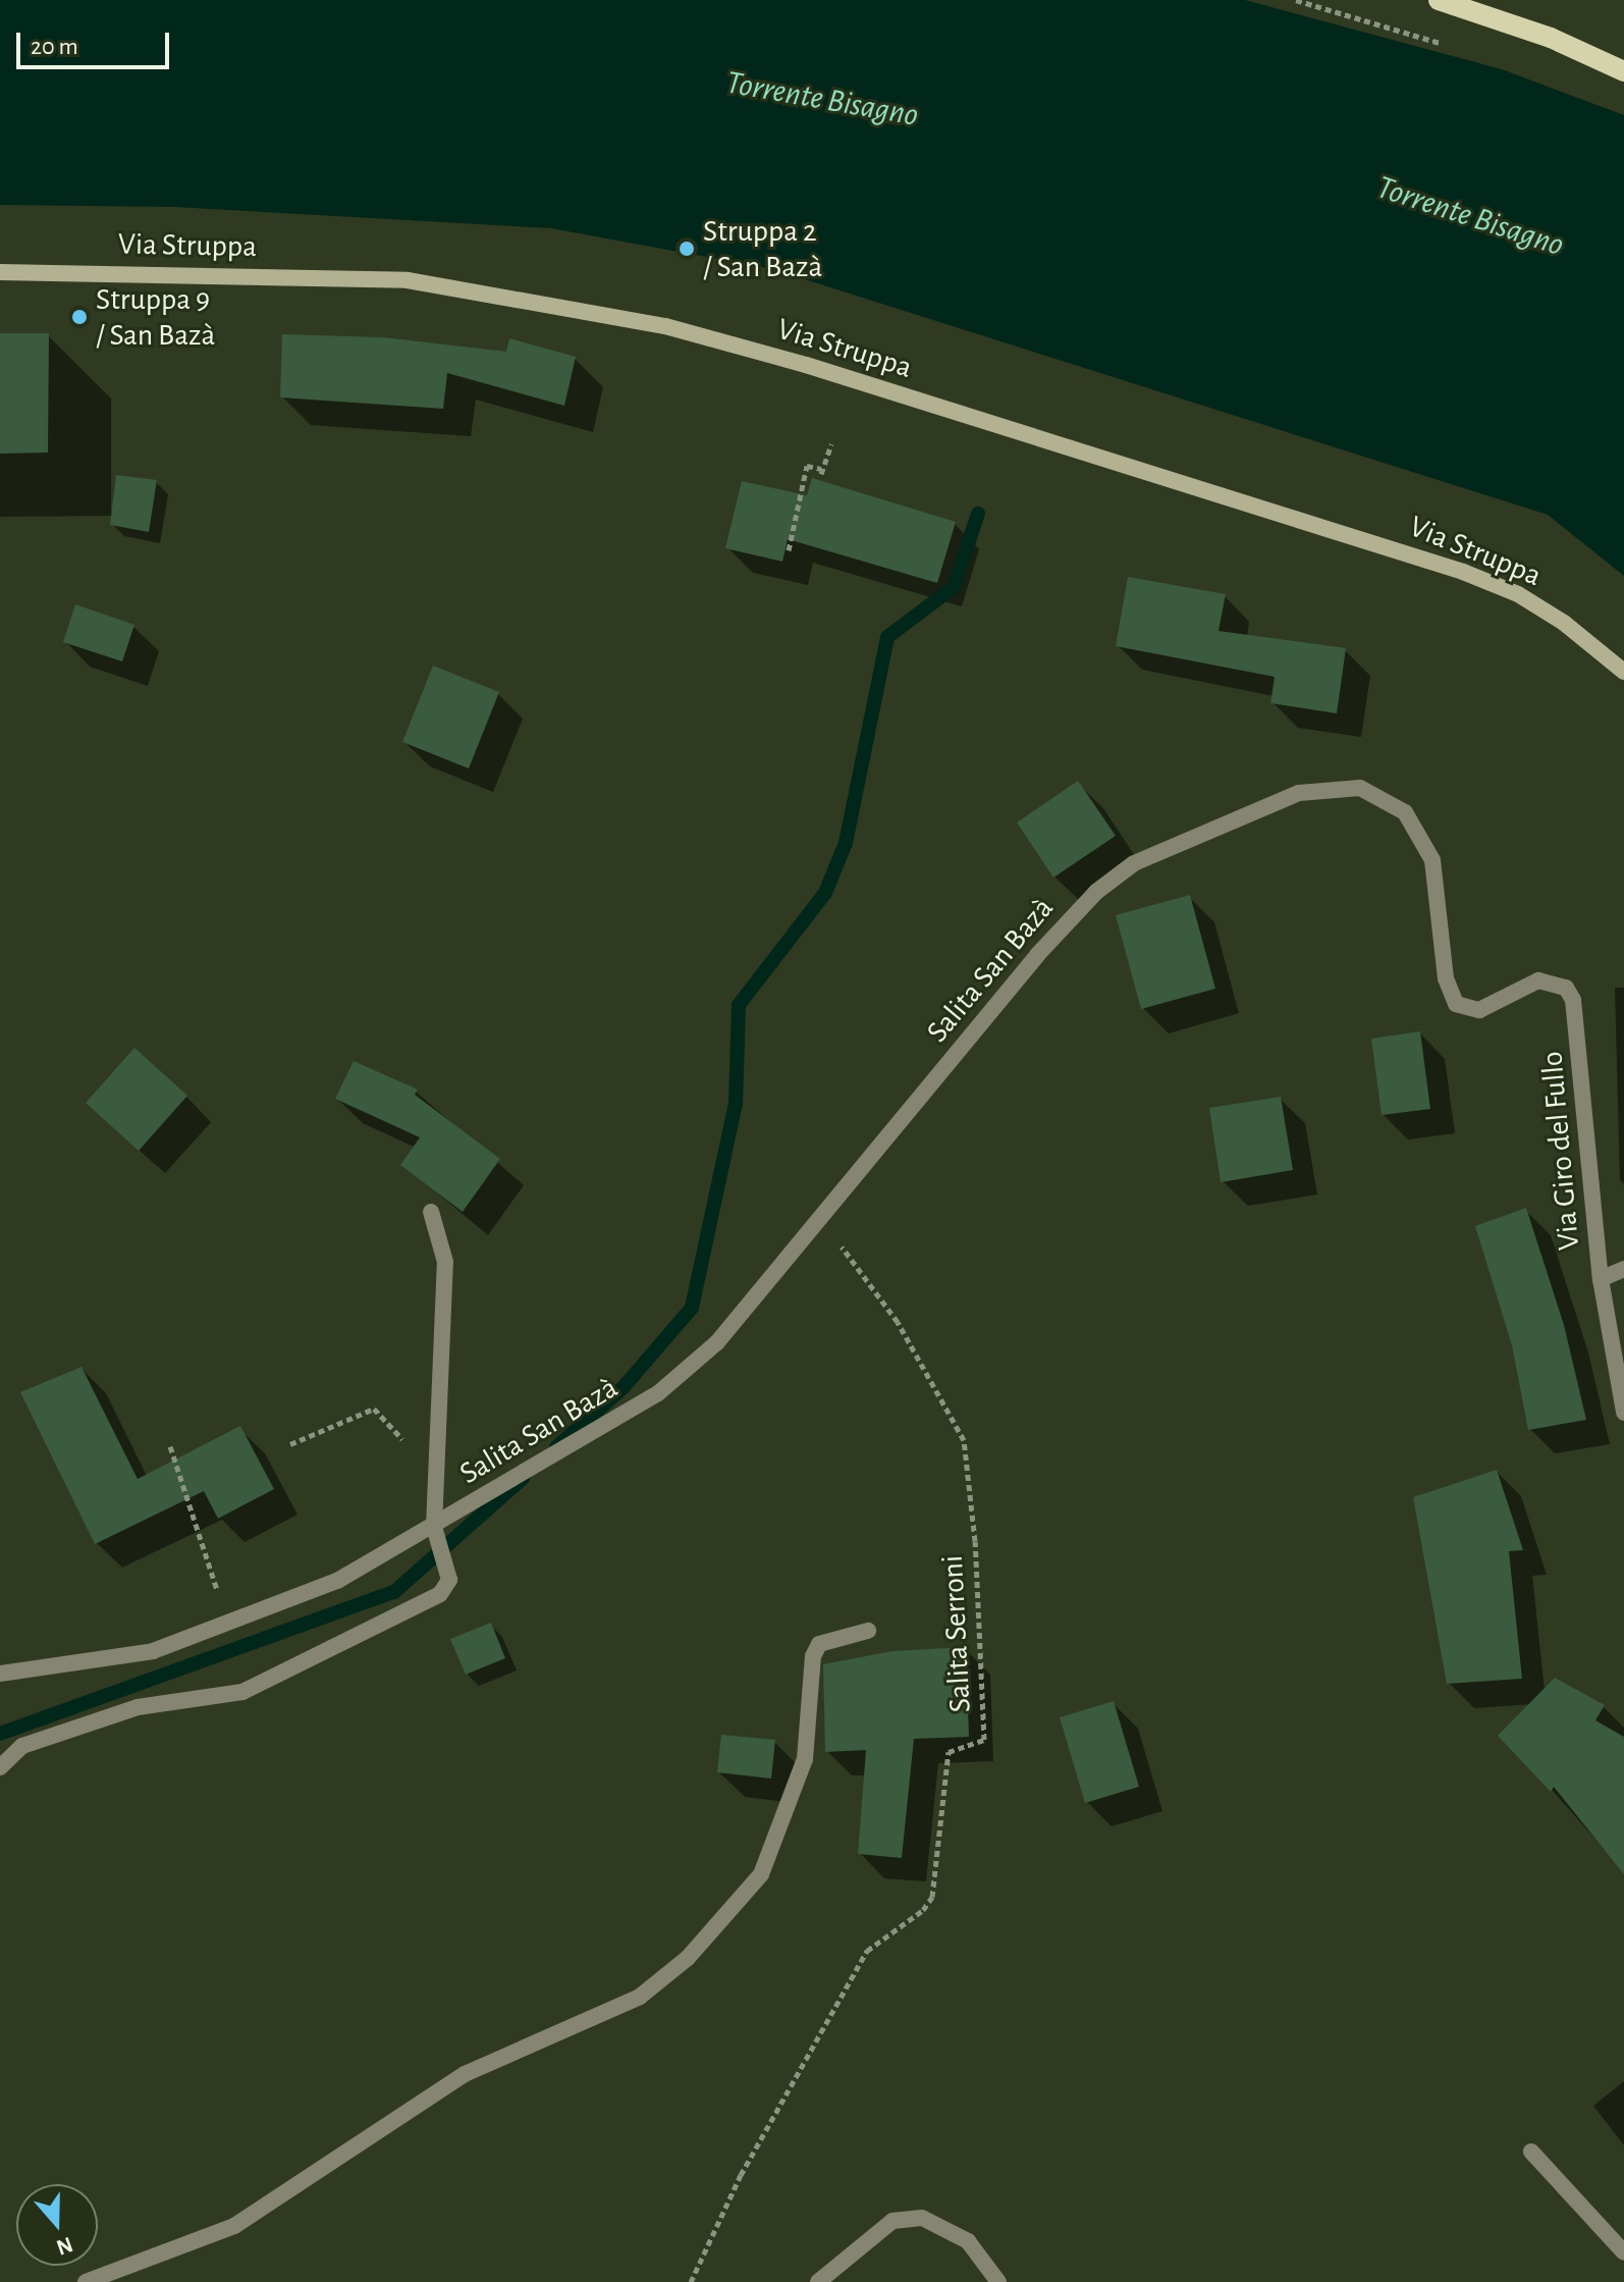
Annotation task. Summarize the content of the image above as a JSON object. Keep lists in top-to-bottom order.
{
  "streets": {
    "main road": ["Via Struppa"],
    "street": ["Salita San Bazà", "Via Giro del Fullo"],
    "path": ["Salita Serroni"]
  },
  "crossings": [
    ["Salita San Bazà", "Via Giro del Fullo"]
  ],
  "water": ["Torrente Bisagno"],
  "places": ["Struppa 2 / San Bazà", "Struppa 9 / San Bazà"],
  "scale_bar": "20 m",
  "north": "bottom"
}
